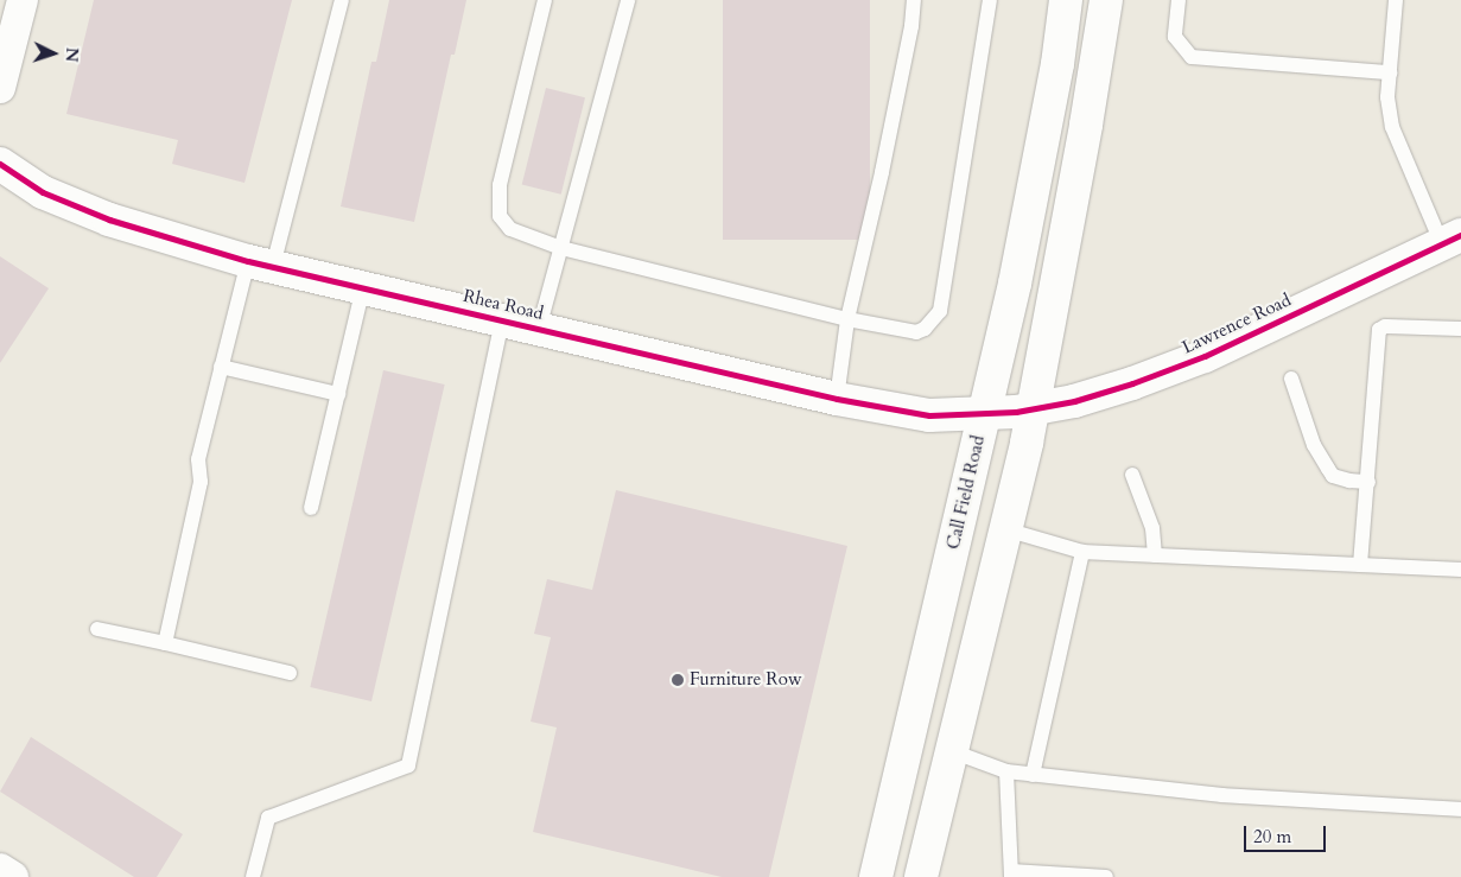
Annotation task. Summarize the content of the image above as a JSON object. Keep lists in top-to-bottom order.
{
  "streets": {
    "main road": ["Rhea Road", "Lawrence Road", "Call Field Road"]
  },
  "crossings": [
    ["Rhea Road", "Lawrence Road"],
    ["Rhea Road", "Call Field Road"]
  ],
  "places": ["Furniture Row"],
  "scale_bar": "20 m",
  "north": "right"
}
